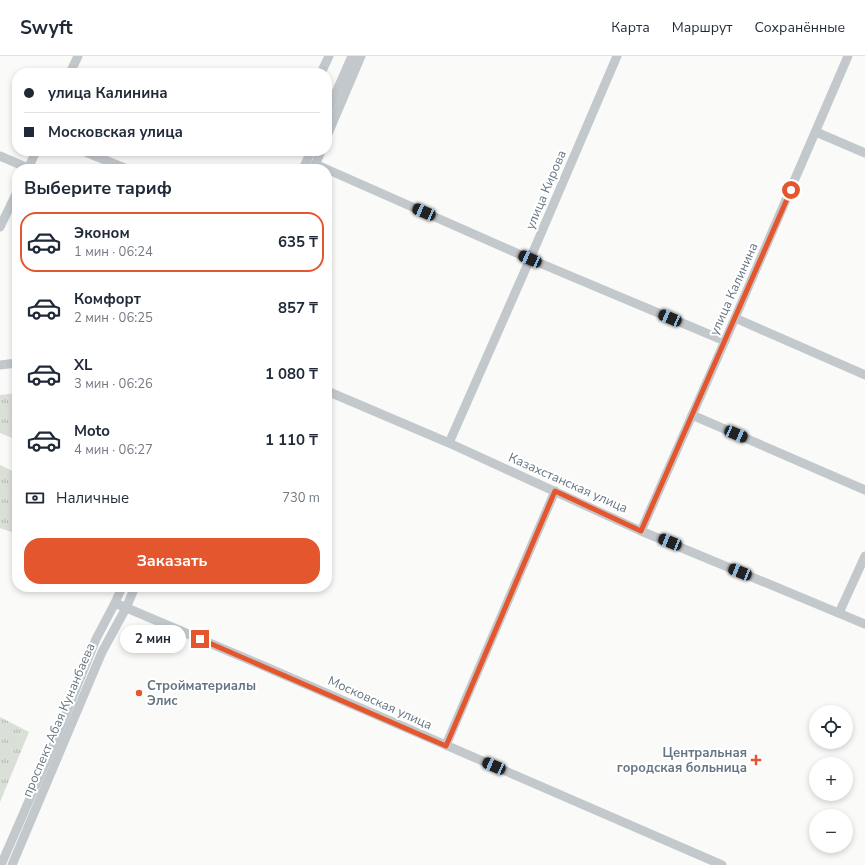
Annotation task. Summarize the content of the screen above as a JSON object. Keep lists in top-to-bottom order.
{
  "streets": {
    "street": [
      "улица Кирова",
      "улица Калинина",
      "Казахстанская улица",
      "Московская улица",
      "проспект Абая Кунанбаева"
    ]
  },
  "crossings": [
    ["улица Кирова", "Казахстанская улица"],
    ["улица Калинина", "Казахстанская улица"],
    ["Московская улица", "проспект Абая Кунанбаева"]
  ],
  "places": {
    "other": ["Стройматериалы Элис"],
    "health": ["Центральная городская больница"]
  },
  "page": {
    "header": "Swyft",
    "nav": ["Карта", "Маршрут", "Сохранённые"],
    "banner": ["улица Калинина", "Московская улица"],
    "heading": "Выберите тариф",
    "list": [
      {
        "name": "Эконом",
        "note": "1 мин · 06:24",
        "value": "635 ₸"
      },
      {
        "name": "Комфорт",
        "note": "2 мин · 06:25",
        "value": "857 ₸"
      },
      {
        "name": "XL",
        "note": "3 мин · 06:26",
        "value": "1 080 ₸"
      },
      {
        "name": "Moto",
        "note": "4 мин · 06:27",
        "value": "1 110 ₸"
      }
    ],
    "pay": ["Наличные", "730 m"],
    "buttons": "Заказать",
    "bubble": "2 мин",
    "map_buttons": ["+", "−"]
  }
}
